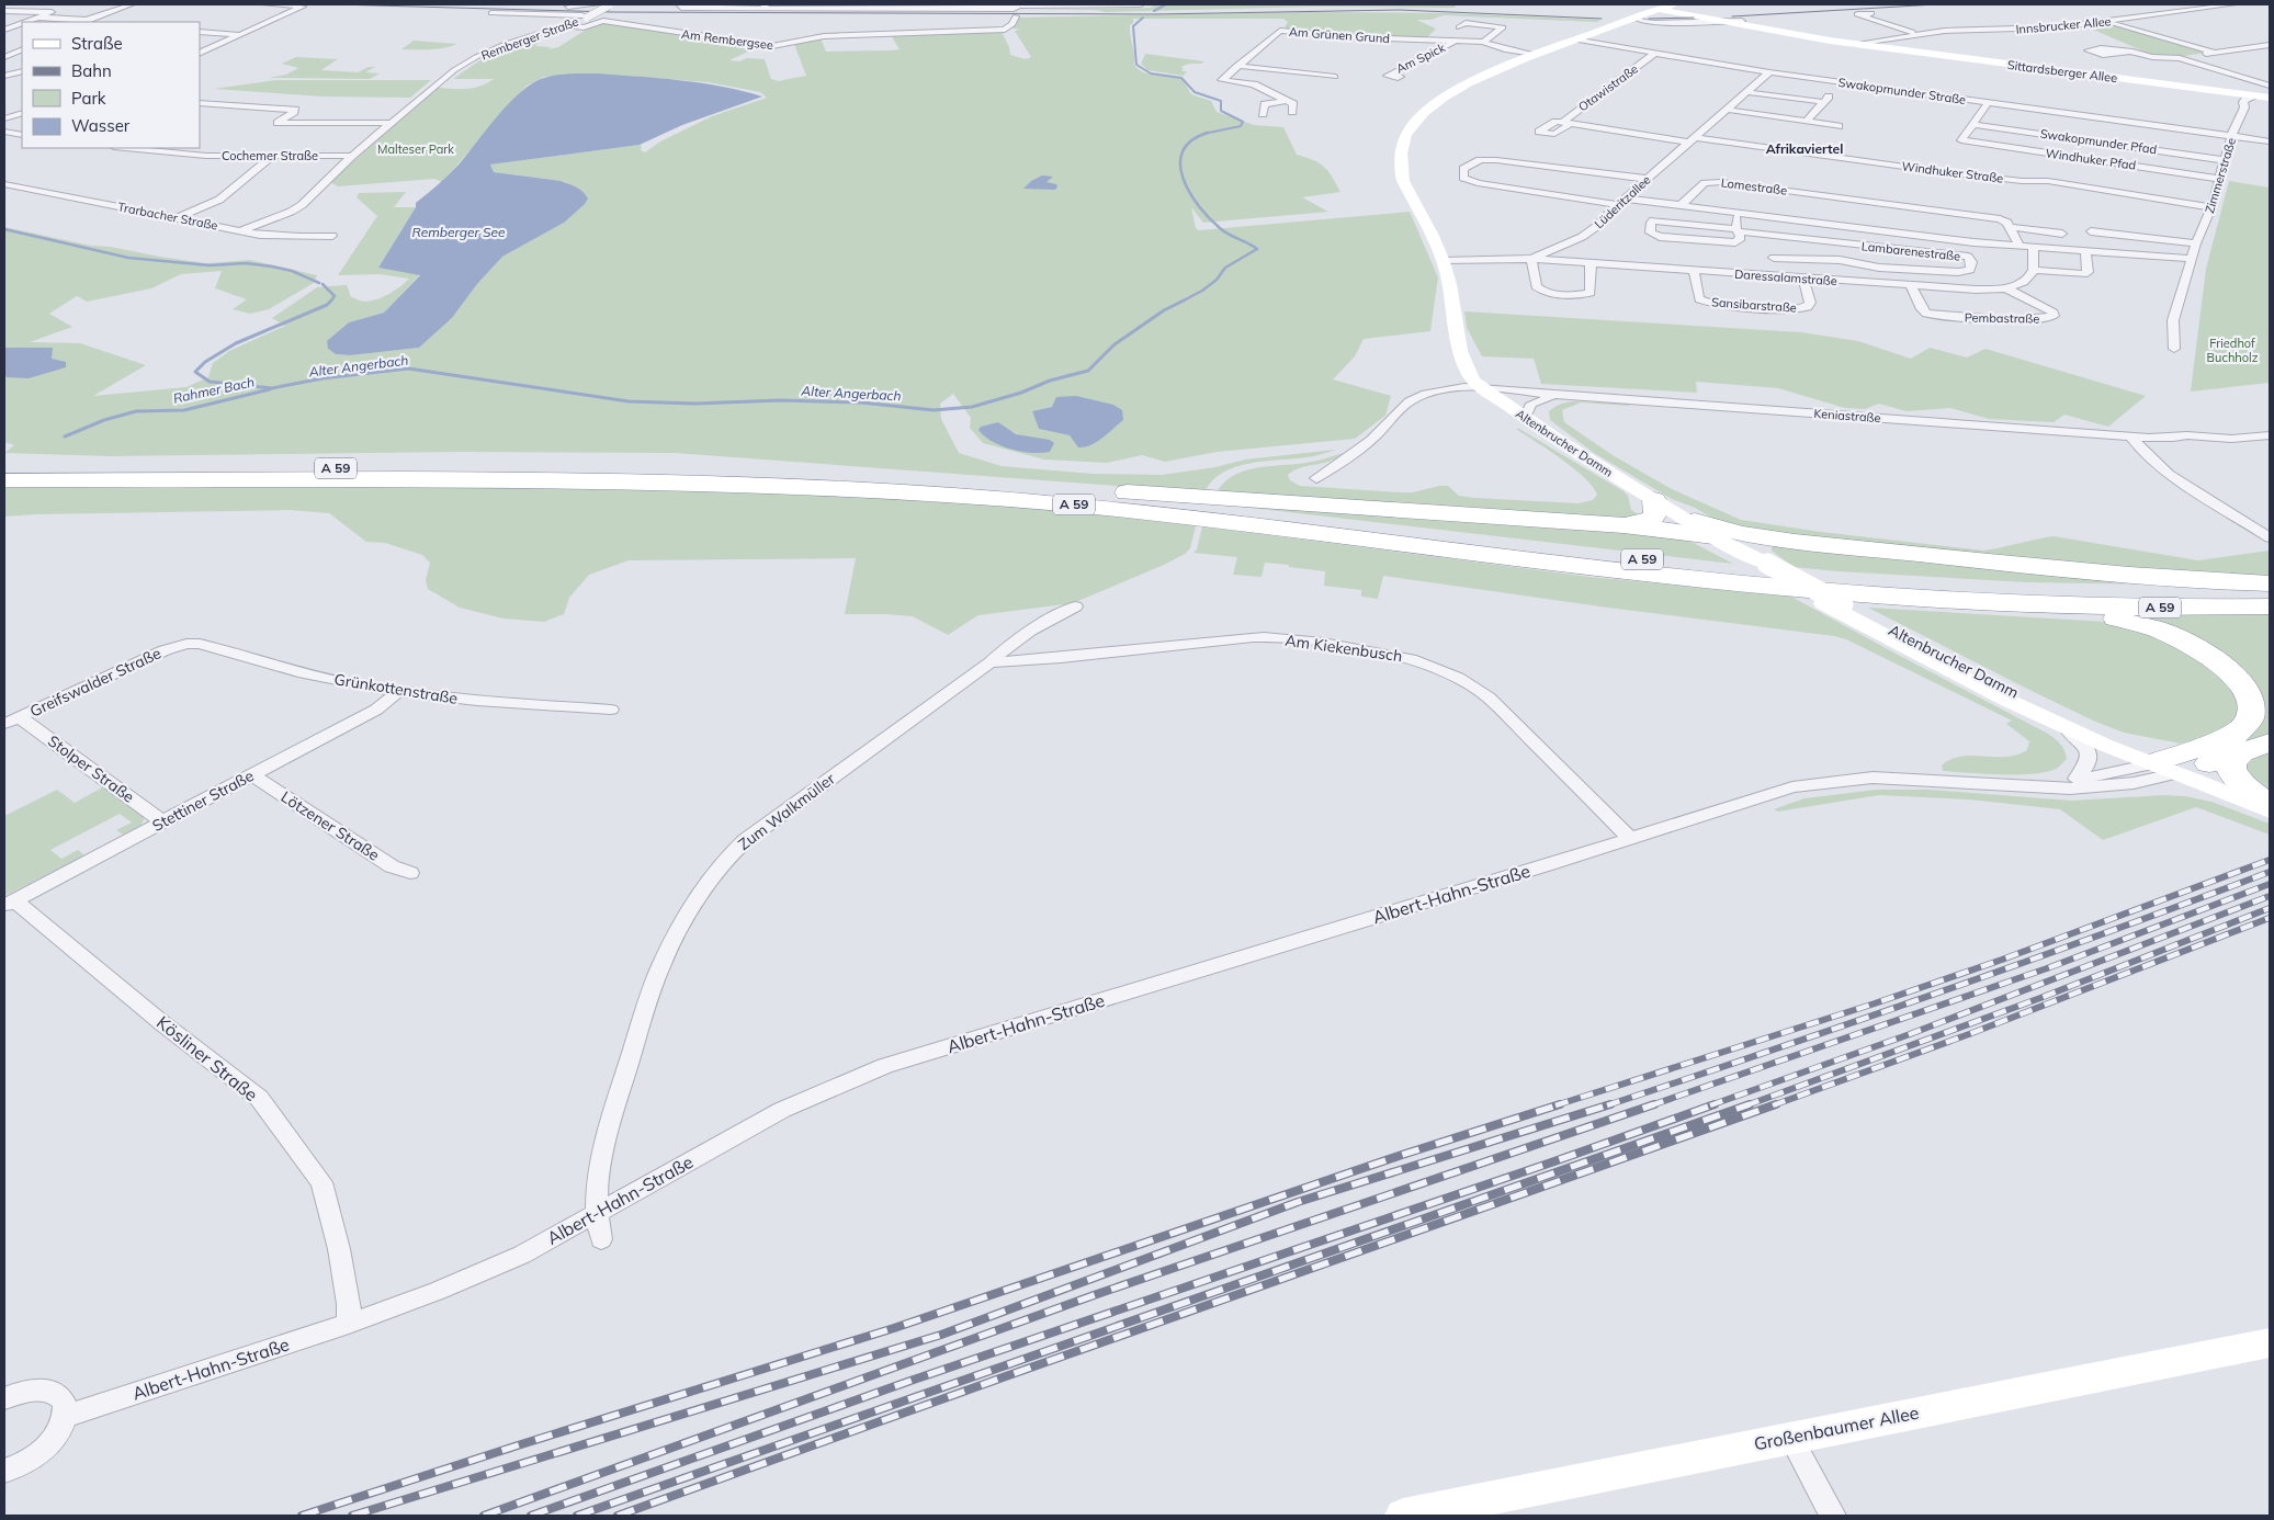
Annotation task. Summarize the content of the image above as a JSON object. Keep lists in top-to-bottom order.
{
  "streets": {
    "highway": ["A 59"],
    "main road": ["Sittardsberger Allee", "Altenbrucher Damm", "Großenbaumer Allee"],
    "street": [
      "Innsbrucker Allee",
      "Am Grünen Grund",
      "Remberger Straße",
      "Am Rembergsee",
      "Am Spick",
      "Otawistraße",
      "Swakopmunder Straße",
      "Swakopmunder Pfad",
      "Cochemer Straße",
      "Windhuker Pfad",
      "Windhuker Straße",
      "Zimmerstraße",
      "Lomestraße",
      "Lüderitzallee",
      "Trarbacher Straße",
      "Lambarenestraße",
      "Daressalamstraße",
      "Sansibarstraße",
      "Pembastraße",
      "Keniastraße",
      "Am Kiekenbusch",
      "Greifswalder Straße",
      "Grünkottenstraße",
      "Stolper Straße",
      "Stettiner Straße",
      "Zum Walkmüller",
      "Lötzener Straße",
      "Albert-Hahn-Straße",
      "Kösliner Straße"
    ]
  },
  "crossings": [
    ["Innsbrucker Allee", "Sittardsberger Allee"],
    ["Am Grünen Grund", "Am Spick"],
    ["Remberger Straße", "Am Rembergsee"],
    ["Remberger Straße", "Cochemer Straße"],
    ["Remberger Straße", "Trarbacher Straße"],
    ["Am Spick", "Altenbrucher Damm"],
    ["Sittardsberger Allee", "Zimmerstraße"],
    ["Sittardsberger Allee", "Altenbrucher Damm"],
    ["Otawistraße", "Swakopmunder Straße"],
    ["Otawistraße", "Windhuker Straße"],
    ["Swakopmunder Straße", "Zimmerstraße"],
    ["Swakopmunder Straße", "Lüderitzallee"],
    ["Swakopmunder Straße", "Altenbrucher Damm"],
    ["Swakopmunder Pfad", "Windhuker Pfad"],
    ["Swakopmunder Pfad", "Zimmerstraße"],
    ["Windhuker Pfad", "Windhuker Straße"],
    ["Windhuker Pfad", "Zimmerstraße"],
    ["Windhuker Straße", "Zimmerstraße"],
    ["Windhuker Straße", "Lüderitzallee"],
    ["Zimmerstraße", "Lambarenestraße"],
    ["Lomestraße", "Lambarenestraße"],
    ["Lüderitzallee", "Lambarenestraße"],
    ["Lüderitzallee", "Daressalamstraße"],
    ["Lüderitzallee", "Altenbrucher Damm"],
    ["Daressalamstraße", "Sansibarstraße"],
    ["Daressalamstraße", "Pembastraße"],
    ["Keniastraße", "Altenbrucher Damm"],
    ["Altenbrucher Damm", "Albert-Hahn-Straße"],
    ["Am Kiekenbusch", "Zum Walkmüller"],
    ["Am Kiekenbusch", "Albert-Hahn-Straße"],
    ["Greifswalder Straße", "Grünkottenstraße"],
    ["Greifswalder Straße", "Stolper Straße"],
    ["Grünkottenstraße", "Stettiner Straße"],
    ["Stolper Straße", "Stettiner Straße"],
    ["Stettiner Straße", "Lötzener Straße"],
    ["Stettiner Straße", "Kösliner Straße"],
    ["Zum Walkmüller", "Albert-Hahn-Straße"],
    ["Albert-Hahn-Straße", "Kösliner Straße"]
  ],
  "districts": ["Afrikaviertel"],
  "water": ["Remberger See", "Alter Angerbach", "Rahmer Bach"],
  "parks": ["Malteser Park", "Friedhof Buchholz"],
  "legend": [
    "Straße",
    "Bahn",
    "Park",
    "Wasser"
  ]
}
